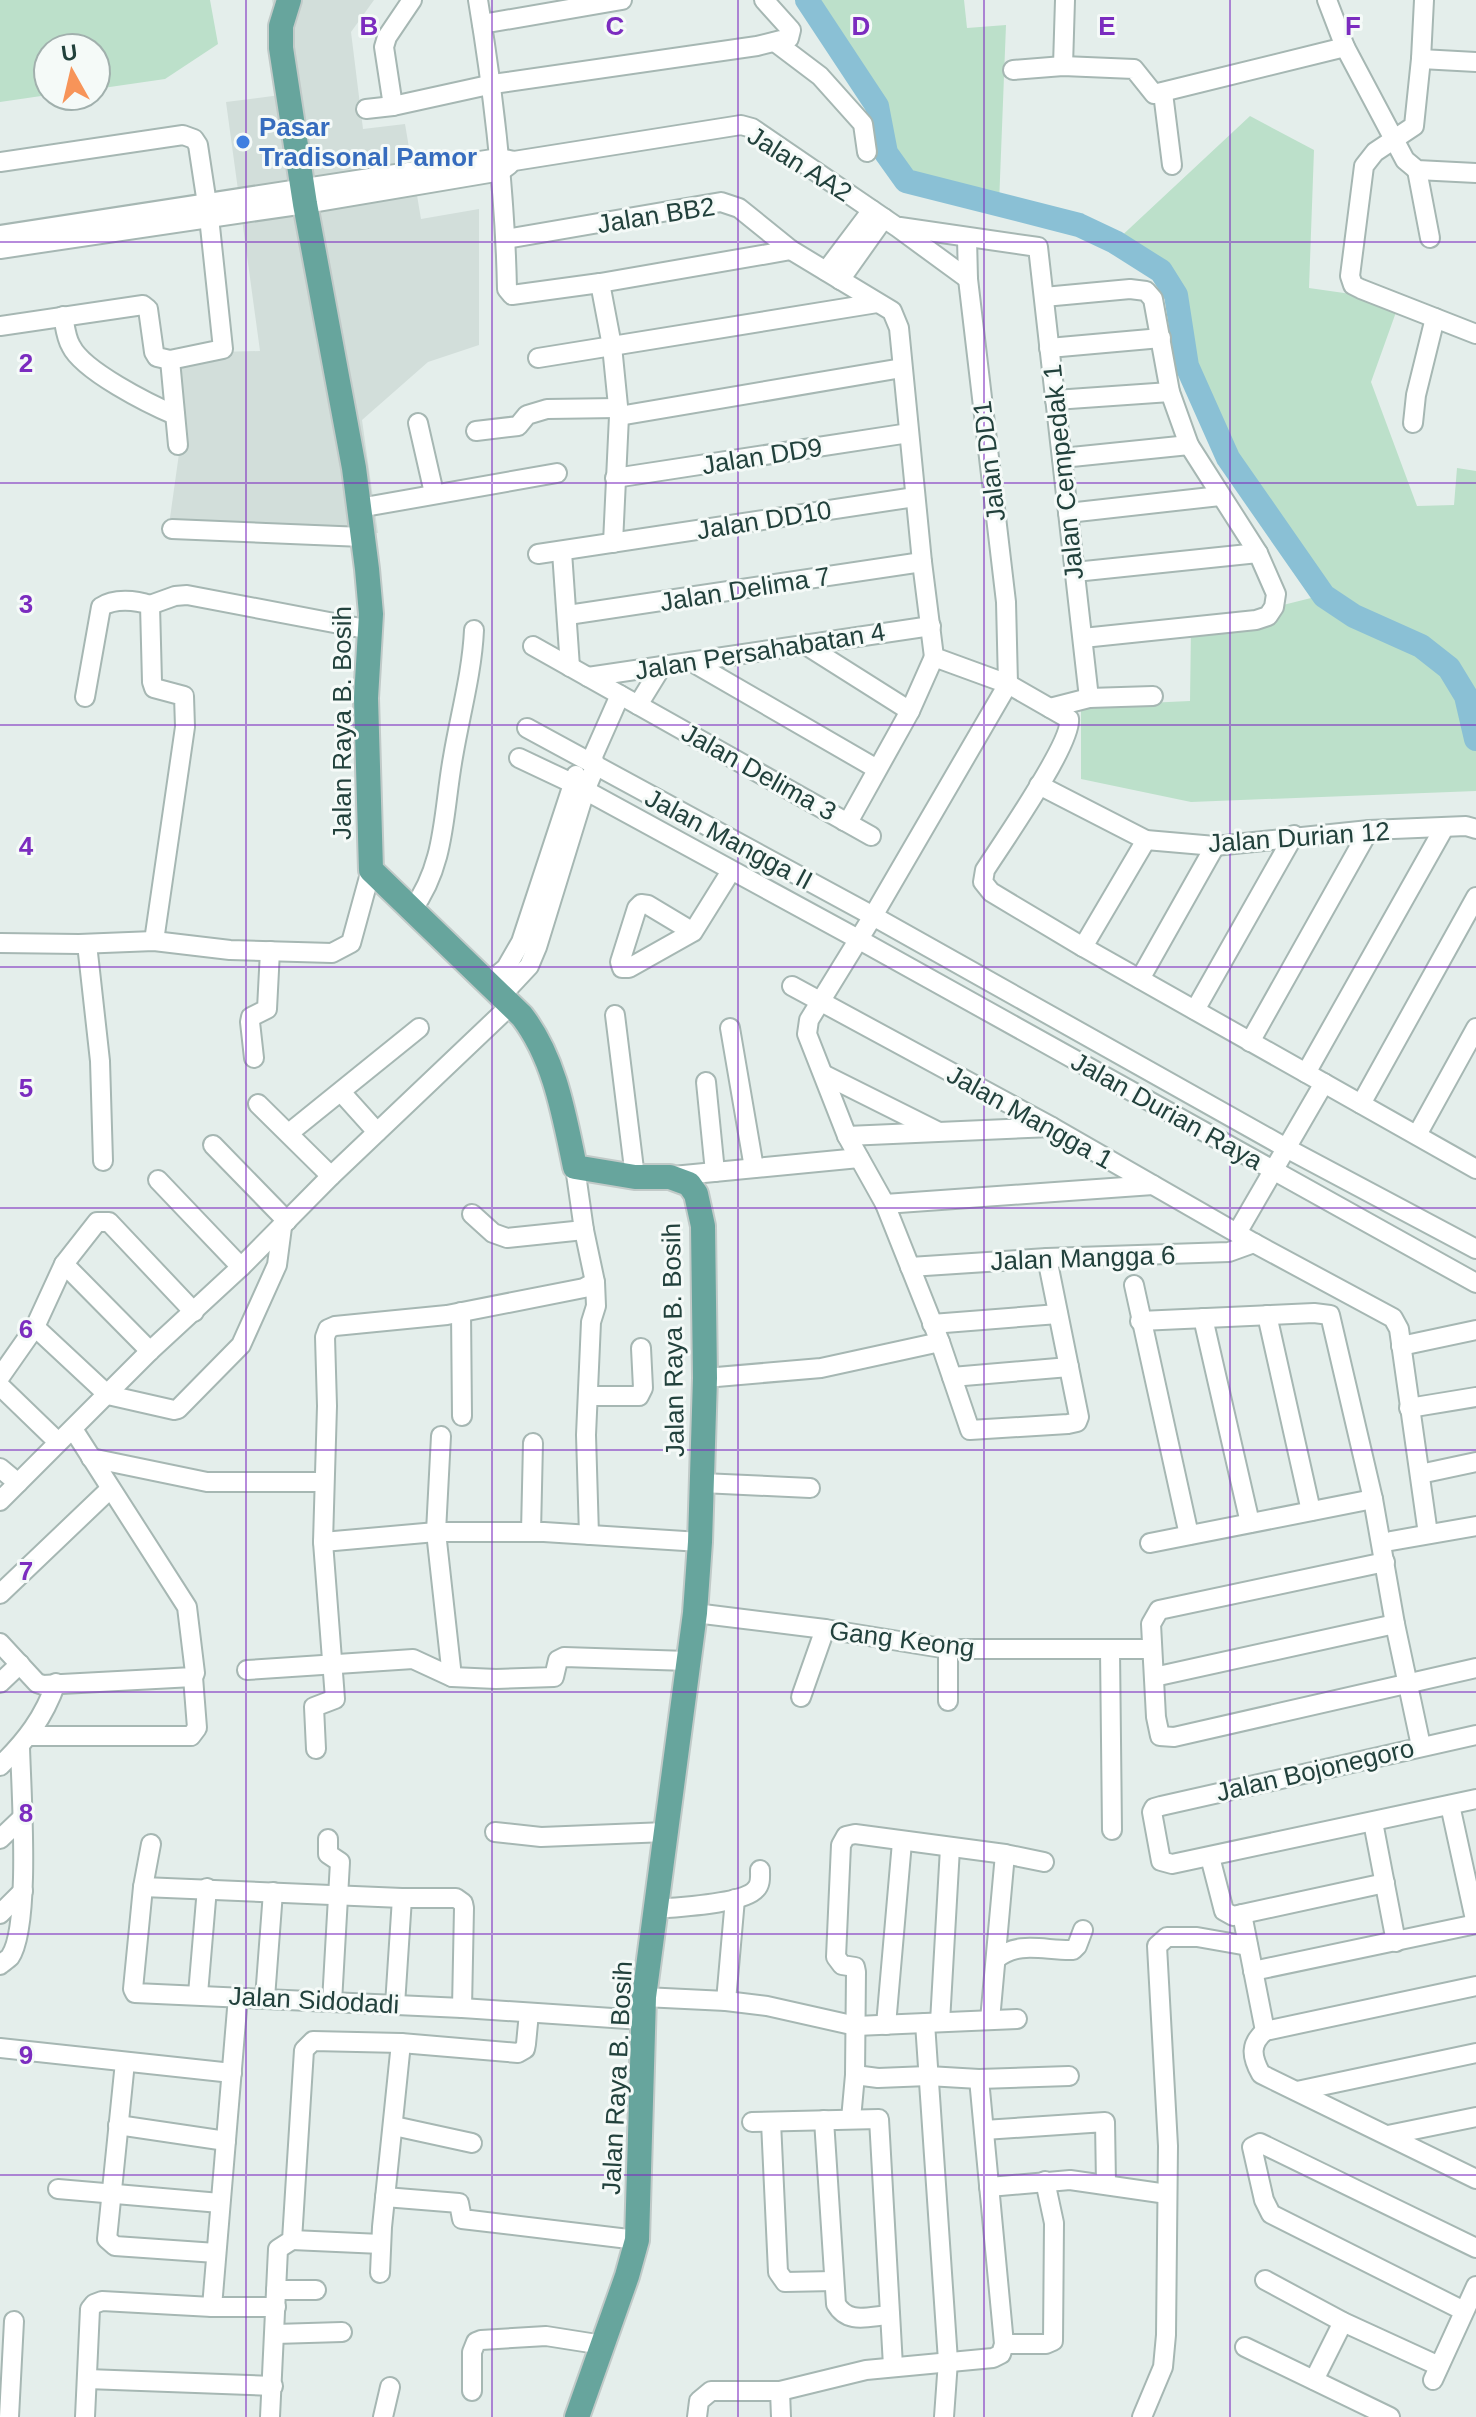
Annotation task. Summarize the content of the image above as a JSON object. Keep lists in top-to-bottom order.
{
  "streets": {
    "main road": ["Jalan Raya B. Bosih"],
    "street": [
      "Jalan AA2",
      "Jalan BB2",
      "Jalan DD9",
      "Jalan DD1",
      "Jalan Cempedak 1",
      "Jalan DD10",
      "Jalan Delima 7",
      "Jalan Persahabatan 4",
      "Jalan Delima 3",
      "Jalan Durian 12",
      "Jalan Mangga II",
      "Jalan Durian Raya",
      "Jalan Mangga 1",
      "Jalan Mangga 6",
      "Gang Keong",
      "Jalan Bojonegoro",
      "Jalan Sidodadi"
    ]
  },
  "crossings": [
    ["Jalan AA2", "Jalan DD1"],
    ["Jalan AA2", "Jalan Raya B. Bosih"],
    ["Jalan DD1", "Jalan Cempedak 1"],
    ["Jalan Persahabatan 4", "Jalan Delima 3"],
    ["Jalan Raya B. Bosih", "Gang Keong"],
    ["Jalan Raya B. Bosih", "Jalan Sidodadi"],
    ["Jalan Mangga II", "Jalan Durian Raya"],
    ["Jalan Mangga 1", "Jalan Mangga 6"]
  ],
  "places": ["Pasar Tradisonal Pamor"],
  "north": "top",
  "grid": {
    "columns": [
      "B",
      "C",
      "D",
      "E",
      "F"
    ],
    "rows": [
      "2",
      "3",
      "4",
      "5",
      "6",
      "7",
      "8",
      "9"
    ]
  }
}
